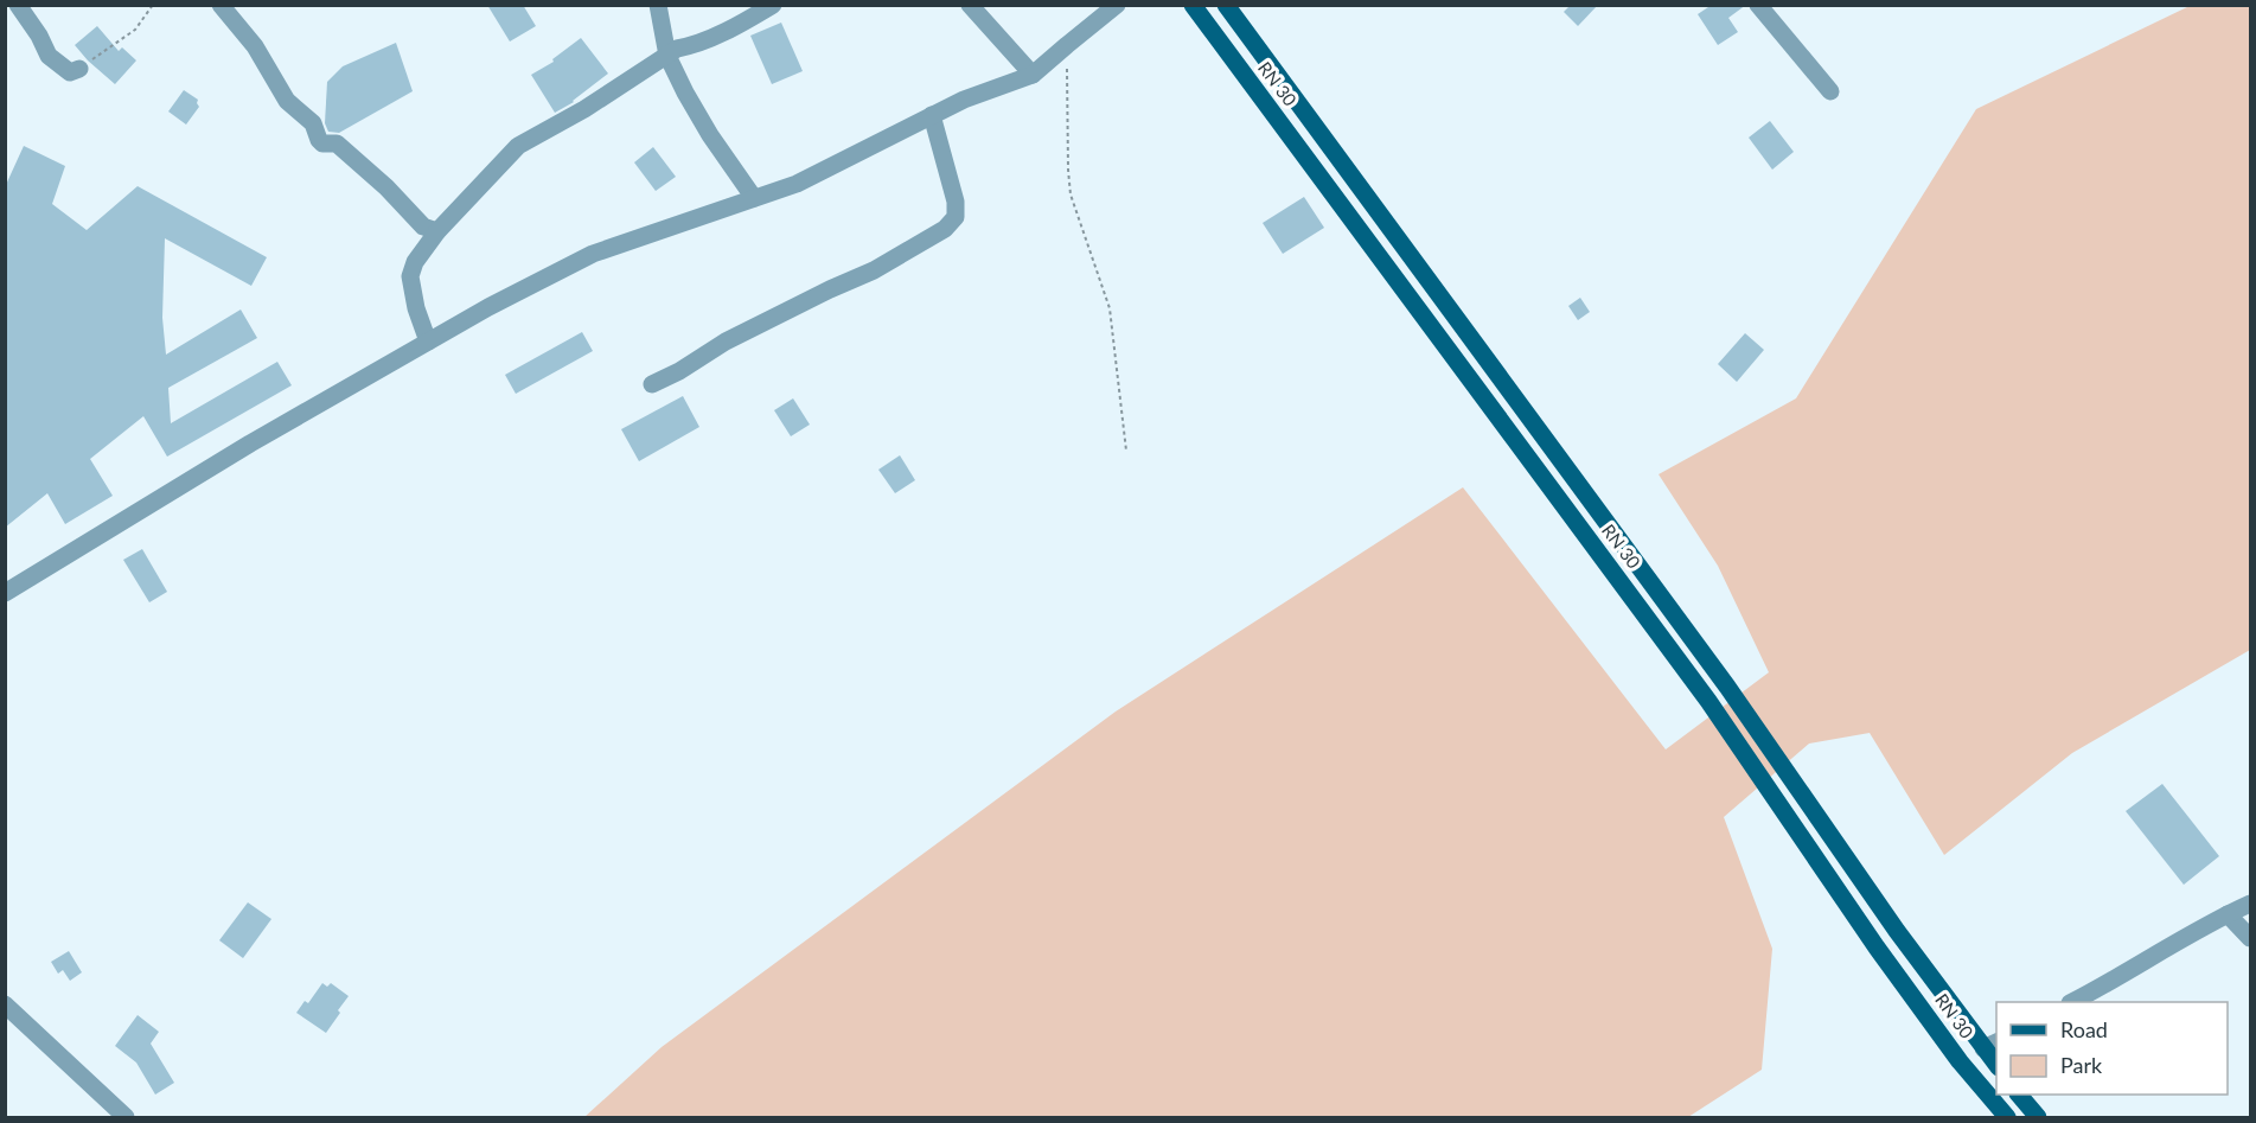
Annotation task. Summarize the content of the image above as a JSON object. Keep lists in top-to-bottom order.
{
  "streets": {
    "main road": ["RN 30"]
  },
  "legend": ["Road", "Park"]
}
